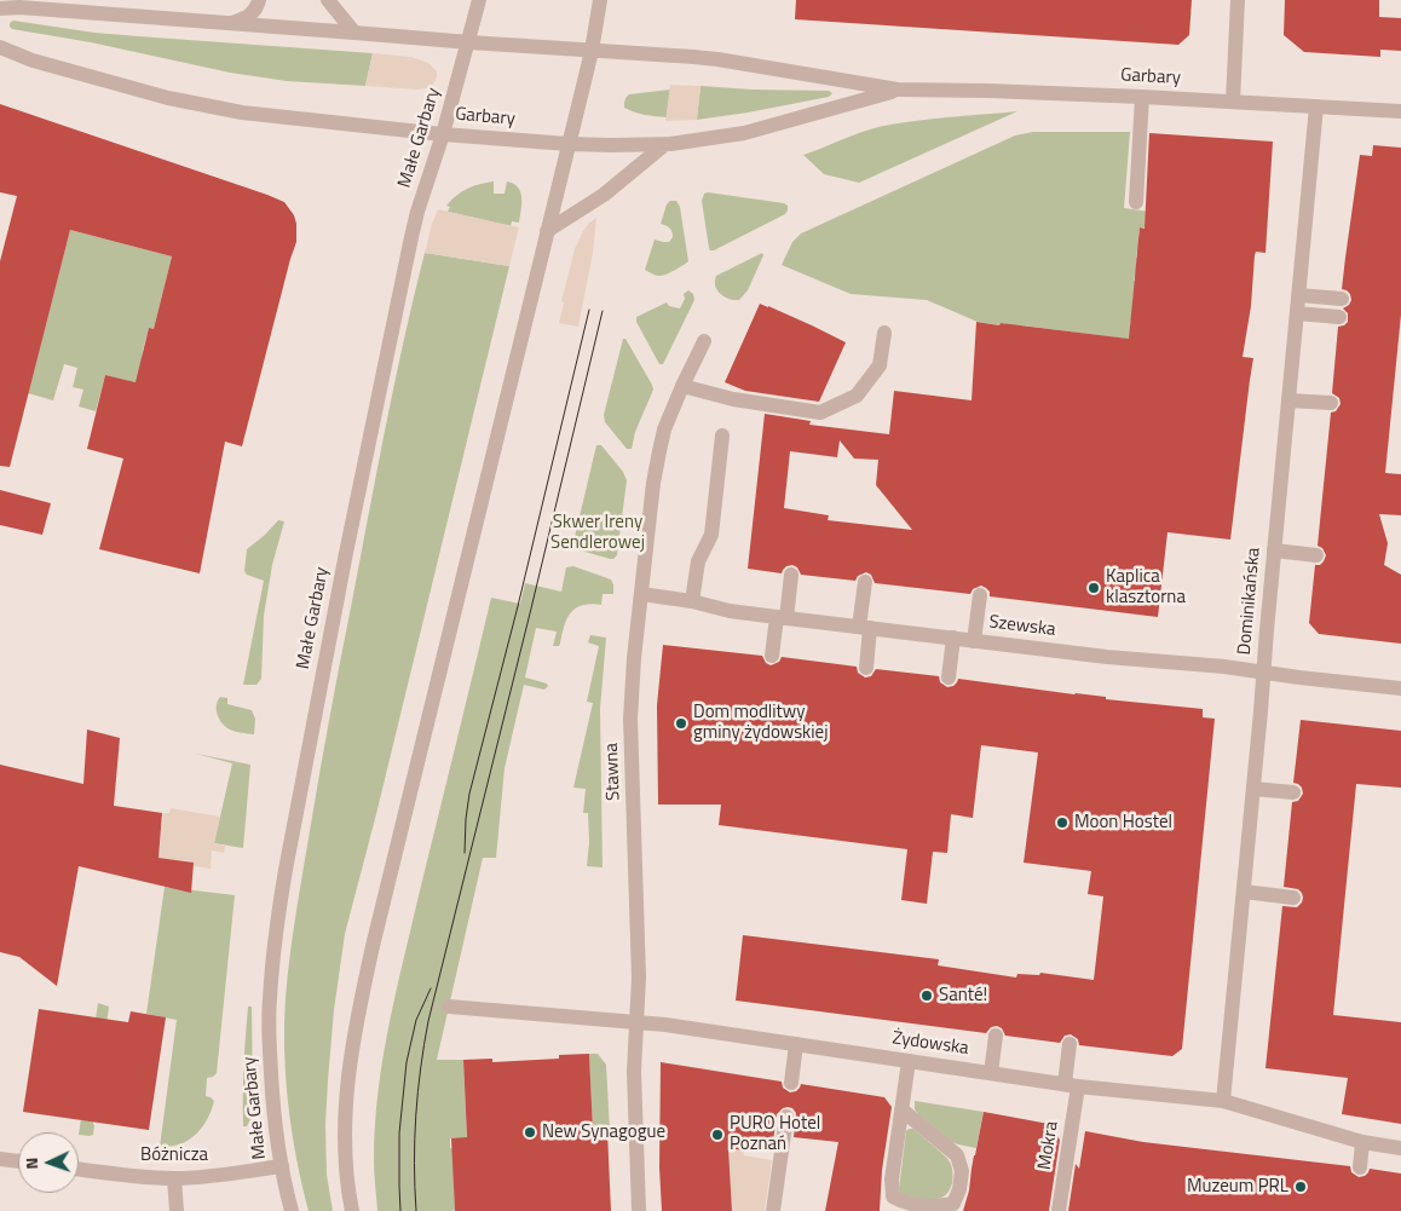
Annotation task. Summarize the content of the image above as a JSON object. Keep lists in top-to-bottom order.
{
  "streets": {
    "street": [
      "Garbary",
      "Małe Garbary",
      "Dominikańska",
      "Szewska",
      "Stawna",
      "Żydowska",
      "Mokra",
      "Bóżnicza"
    ]
  },
  "crossings": [
    ["Garbary", "Małe Garbary"],
    ["Garbary", "Dominikańska"],
    ["Małe Garbary", "Bóżnicza"],
    ["Dominikańska", "Szewska"],
    ["Dominikańska", "Żydowska"],
    ["Szewska", "Stawna"],
    ["Stawna", "Żydowska"],
    ["Żydowska", "Mokra"]
  ],
  "parks": ["Skwer Ireny Sendlerowej"],
  "places": [
    "Kaplica klasztorna",
    "Dom modlitwy gminy żydowskiej",
    "Moon Hostel",
    "Santé!",
    "New Synagogue",
    "PURO Hotel Poznań",
    "Muzeum PRL"
  ],
  "north": "left"
}
